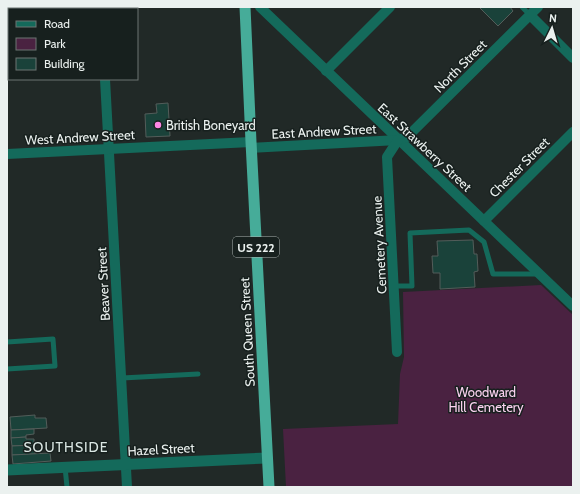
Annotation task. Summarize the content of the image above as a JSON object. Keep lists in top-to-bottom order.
{
  "streets": {
    "highway": ["US 222", "South Queen Street"],
    "street": [
      "North Street",
      "East Andrew Street",
      "West Andrew Street",
      "East Strawberry Street",
      "Chester Street",
      "Cemetery Avenue",
      "Beaver Street",
      "Hazel Street"
    ]
  },
  "crossings": [
    ["North Street", "East Andrew Street"],
    ["North Street", "East Strawberry Street"],
    ["North Street", "Cemetery Avenue"],
    ["East Andrew Street", "West Andrew Street"],
    ["East Andrew Street", "East Strawberry Street"],
    ["East Andrew Street", "Cemetery Avenue"],
    ["East Andrew Street", "South Queen Street"],
    ["West Andrew Street", "Beaver Street"],
    ["West Andrew Street", "South Queen Street"],
    ["East Strawberry Street", "Chester Street"],
    ["East Strawberry Street", "Cemetery Avenue"],
    ["Beaver Street", "Hazel Street"],
    ["South Queen Street", "Hazel Street"]
  ],
  "districts": ["SOUTHSIDE"],
  "parks": ["Woodward Hill Cemetery"],
  "places": ["British Boneyard"],
  "legend": ["Road", "Park", "Building"],
  "north": "top"
}
